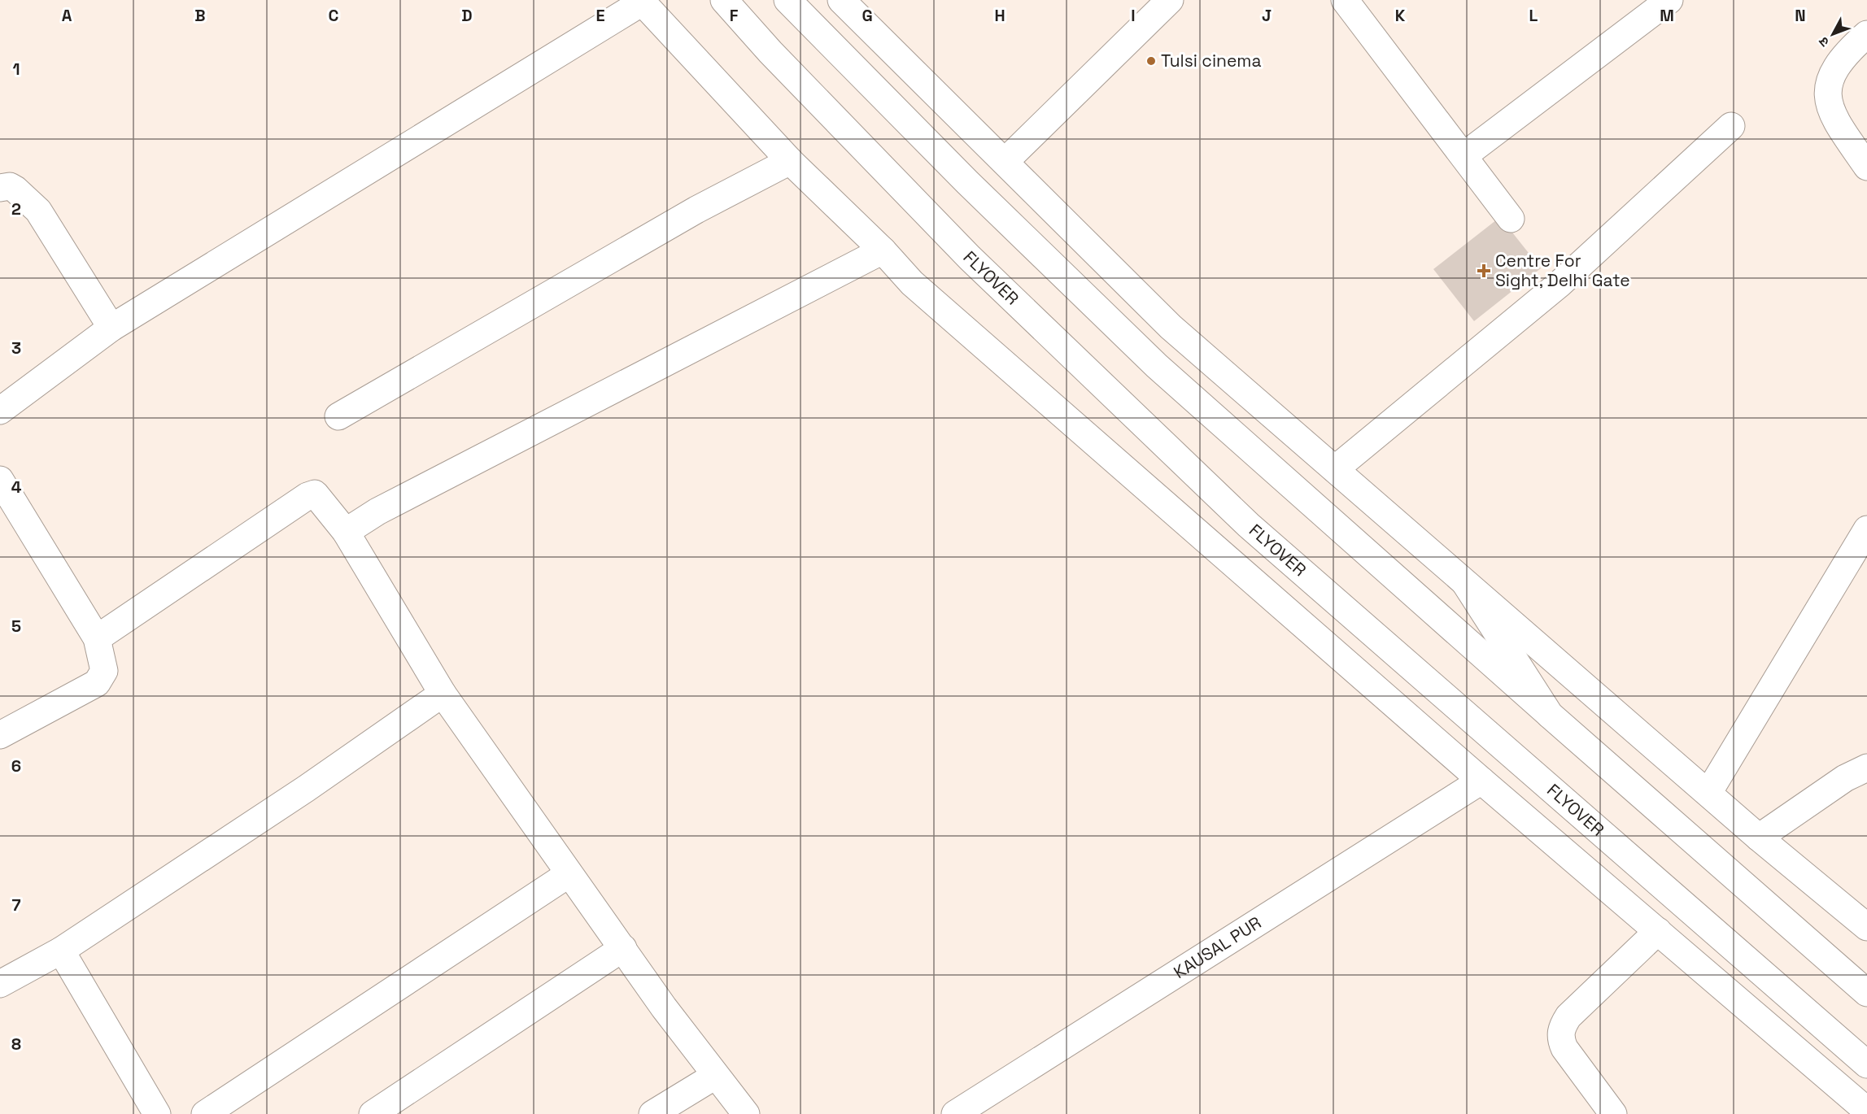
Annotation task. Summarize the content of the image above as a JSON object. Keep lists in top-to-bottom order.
{
  "streets": {
    "main road": ["FLYOVER", "KAUSAL PUR"]
  },
  "places": {
    "other": ["Tulsi cinema"],
    "health": ["Centre For Sight, Delhi Gate"]
  },
  "north": "bottom left",
  "grid": {
    "columns": [
      "A",
      "B",
      "C",
      "D",
      "E",
      "F",
      "G",
      "H",
      "I",
      "J",
      "K",
      "L",
      "M",
      "N"
    ],
    "rows": [
      "1",
      "2",
      "3",
      "4",
      "5",
      "6",
      "7",
      "8"
    ]
  }
}
